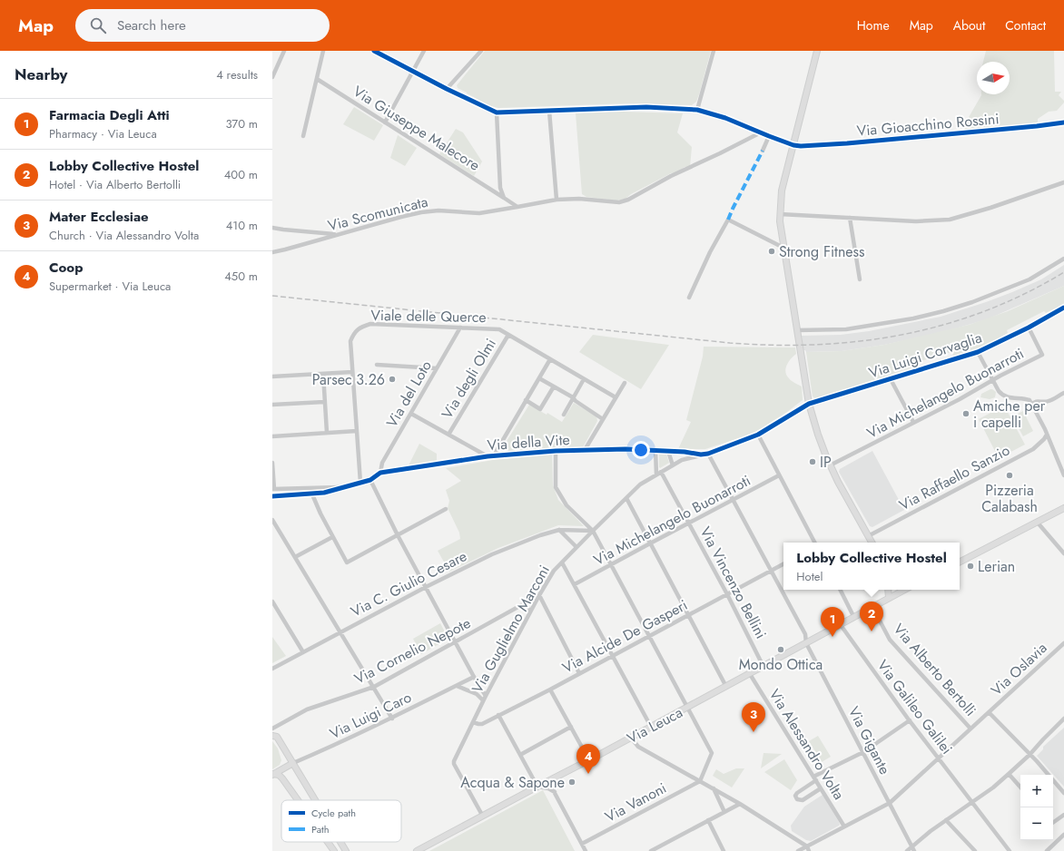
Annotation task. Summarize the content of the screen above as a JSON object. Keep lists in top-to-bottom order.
{
  "streets": {
    "main road": ["Via Leuca"],
    "street": [
      "Via Gioacchino Rossini",
      "Via Giuseppe Malecore",
      "Via Scomunicata",
      "Viale delle Querce",
      "Via Luigi Corvaglia",
      "Via degli Olmi",
      "Via Michelangelo Buonarroti",
      "Via del Loto",
      "Via della Vite",
      "Via Raffaello Sanzio",
      "Via Vincenzo Bellini",
      "Via C. Giulio Cesare",
      "Via Guglielmo Marconi",
      "Via Alcide De Gasperi",
      "Via Cornelio Nepote",
      "Via Oslavia",
      "Via Alberto Bertolli",
      "Via Galileo Galilei",
      "Via Luigi Caro",
      "Via Gigante",
      "Via Alessandro Volta",
      "Via Vanoni"
    ]
  },
  "crossings": [
    ["Viale delle Querce", "Via degli Olmi"],
    ["Viale delle Querce", "Via del Loto"],
    ["Viale delle Querce", "Via della Vite"],
    ["Via Luigi Corvaglia", "Via Michelangelo Buonarroti"],
    ["Via Luigi Corvaglia", "Via Guglielmo Marconi"],
    ["Via Michelangelo Buonarroti", "Via Vincenzo Bellini"],
    ["Via Michelangelo Buonarroti", "Via Gigante"],
    ["Via del Loto", "Via della Vite"],
    ["Via della Vite", "Via C. Giulio Cesare"],
    ["Via della Vite", "Via Guglielmo Marconi"],
    ["Via Vincenzo Bellini", "Via Guglielmo Marconi"],
    ["Via Vincenzo Bellini", "Via Alcide De Gasperi"],
    ["Via Vincenzo Bellini", "Via Leuca"],
    ["Via C. Giulio Cesare", "Via Guglielmo Marconi"],
    ["Via Guglielmo Marconi", "Via Alcide De Gasperi"],
    ["Via Guglielmo Marconi", "Via Cornelio Nepote"],
    ["Via Guglielmo Marconi", "Via Leuca"],
    ["Via Guglielmo Marconi", "Via Gigante"],
    ["Via Alcide De Gasperi", "Via Gigante"],
    ["Via Oslavia", "Via Alberto Bertolli"],
    ["Via Oslavia", "Via Galileo Galilei"],
    ["Via Oslavia", "Via Gigante"],
    ["Via Oslavia", "Via Alessandro Volta"],
    ["Via Alberto Bertolli", "Via Leuca"],
    ["Via Galileo Galilei", "Via Leuca"],
    ["Via Leuca", "Via Gigante"],
    ["Via Leuca", "Via Alessandro Volta"]
  ],
  "places": [
    "Strong Fitness",
    "Parsec 3.26",
    "Amiche per i capelli",
    "IP",
    "Pizzeria Calabash",
    "Lerian",
    "Mondo Ottica",
    "Acqua & Sapone"
  ],
  "legend": ["Cycle path", "Path"],
  "north": "right",
  "page": {
    "header": "Map",
    "search": "Search here",
    "nav": [
      "Home",
      "Map",
      "About",
      "Contact"
    ],
    "heading": ["Nearby", "4 results"],
    "list": [
      {
        "mark": "1",
        "name": "Farmacia Degli Atti",
        "note": "Pharmacy · Via Leuca",
        "value": "370 m"
      },
      {
        "mark": "2",
        "name": "Lobby Collective Hostel",
        "note": "Hotel · Via Alberto Bertolli",
        "value": "400 m"
      },
      {
        "mark": "3",
        "name": "Mater Ecclesiae",
        "note": "Church · Via Alessandro Volta",
        "value": "410 m"
      },
      {
        "mark": "4",
        "name": "Coop",
        "note": "Supermarket · Via Leuca",
        "value": "450 m"
      }
    ],
    "popup": ["Lobby Collective Hostel", "Hotel"],
    "pins": [
      "2",
      "1",
      "3",
      "4"
    ],
    "map_buttons": ["+", "−"]
  }
}
